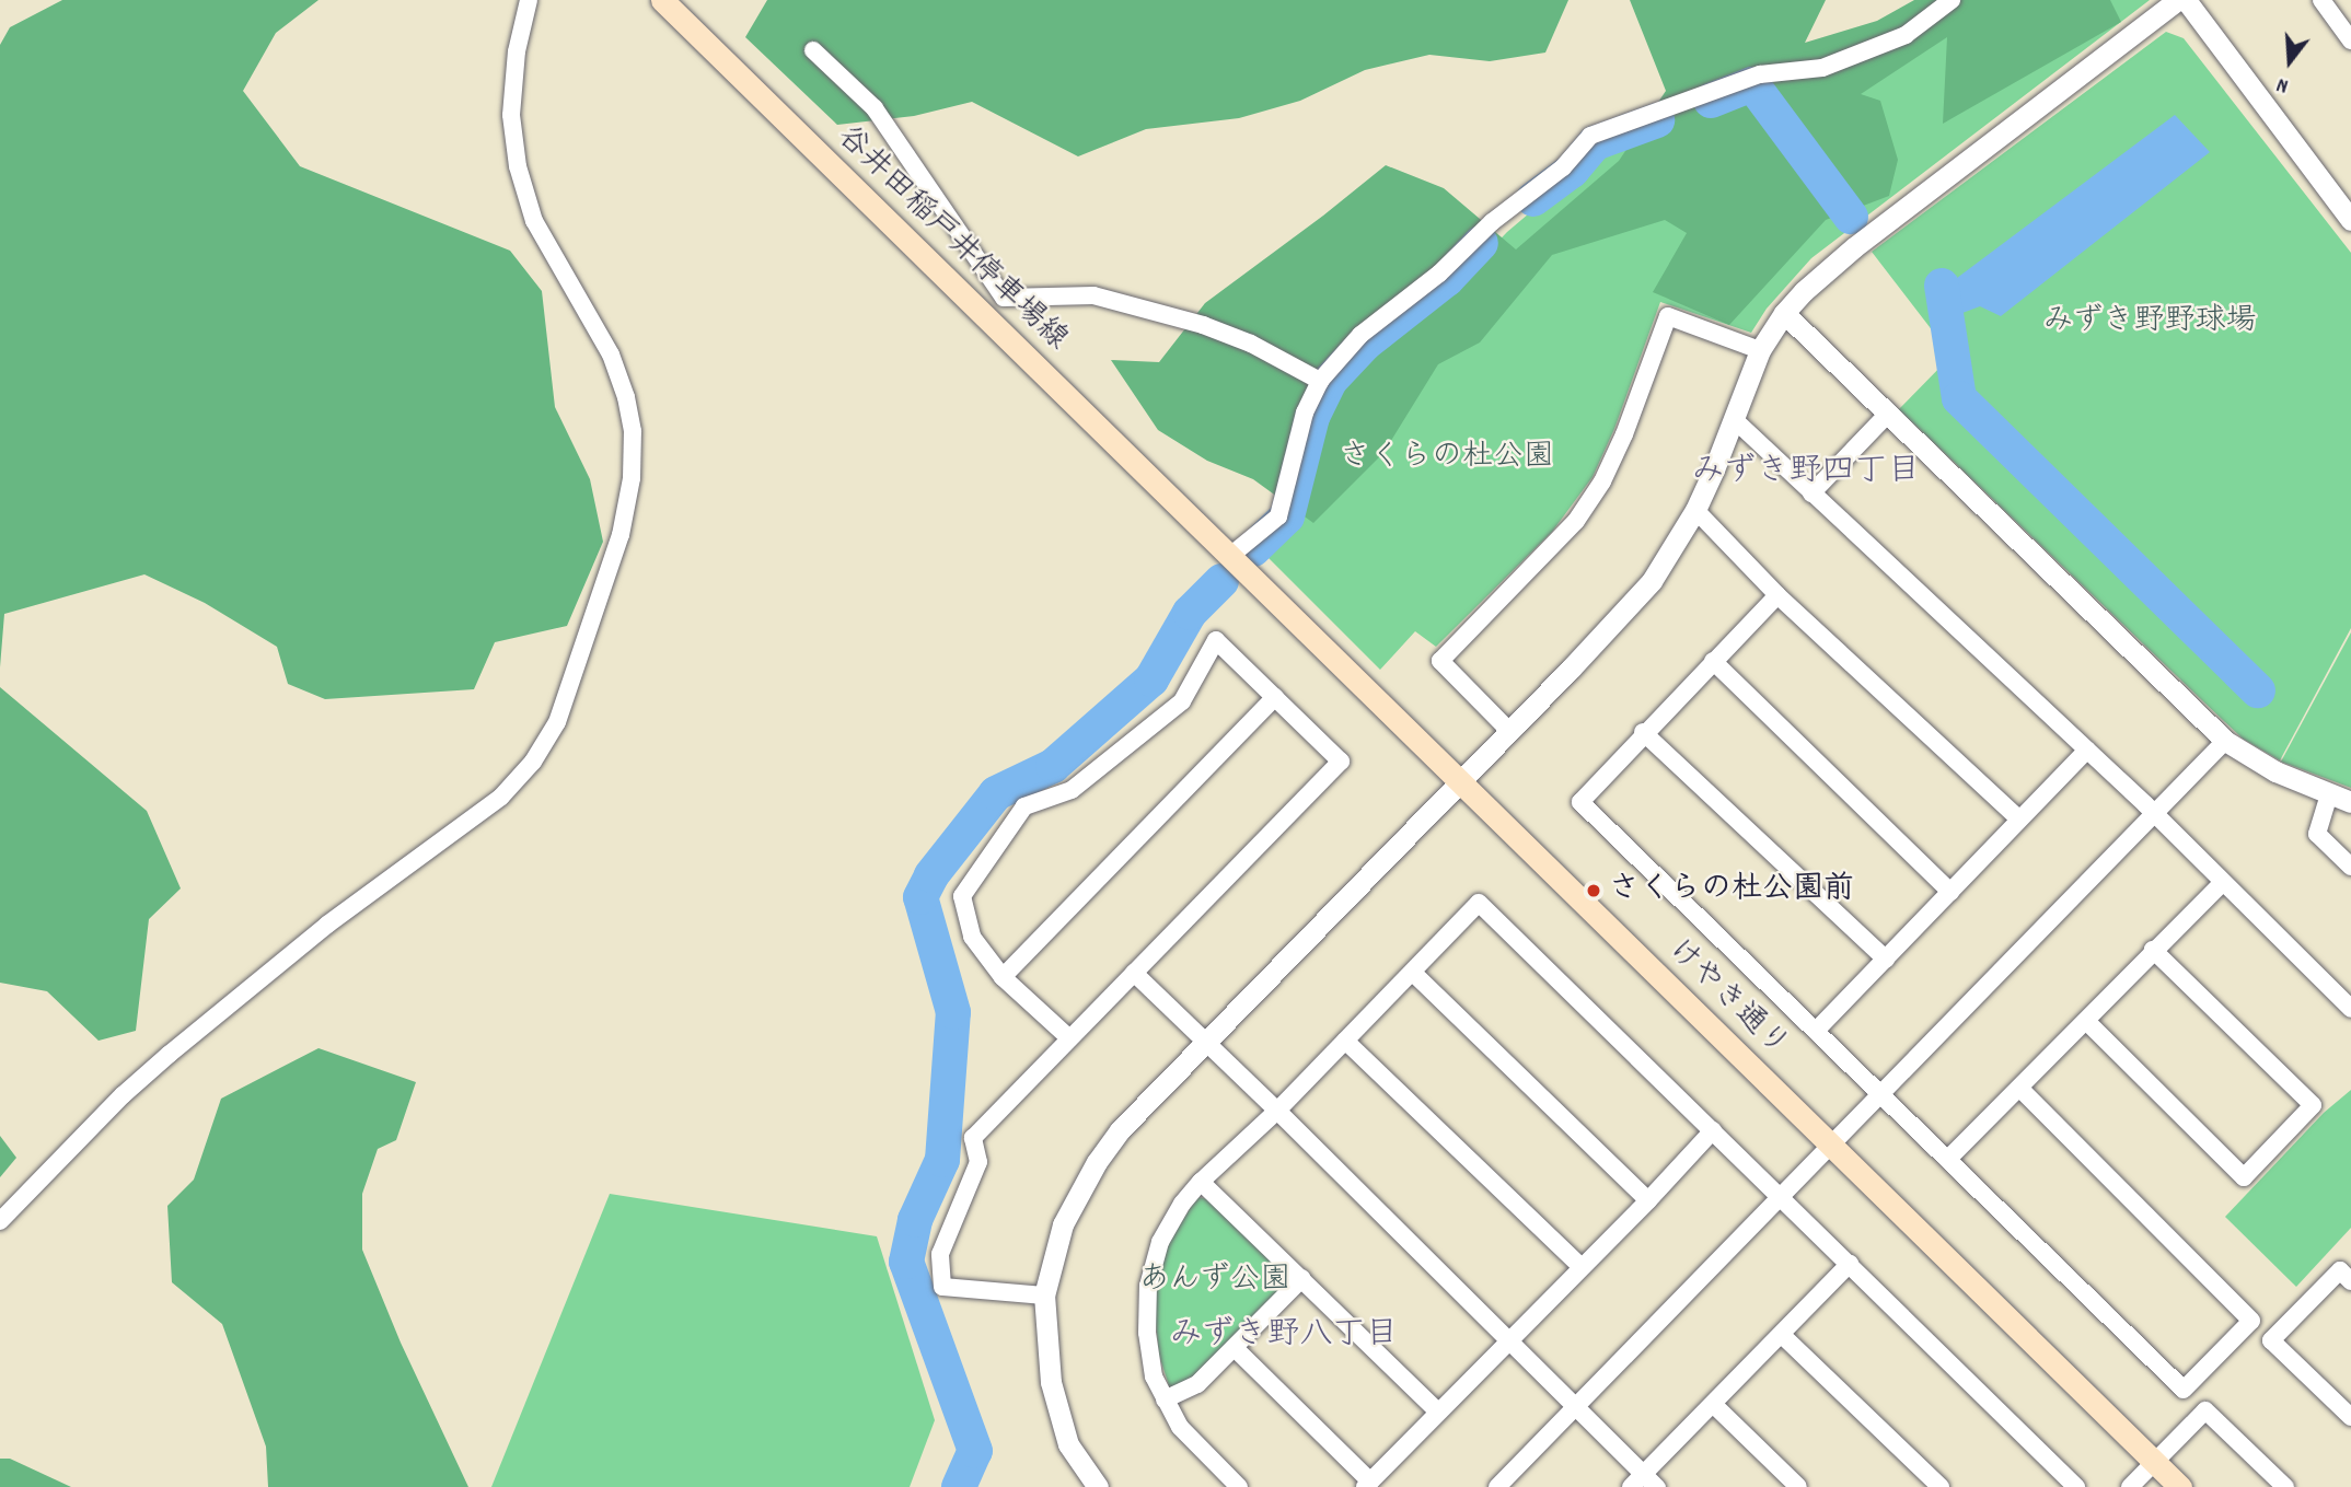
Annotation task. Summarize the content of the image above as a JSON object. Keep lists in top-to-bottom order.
{
  "streets": {
    "main road": ["谷井田稲戸井停車場線", "けやき通り"]
  },
  "crossings": [
    ["谷井田稲戸井停車場線", "けやき通り"]
  ],
  "districts": ["みずき野四丁目", "みずき野八丁目"],
  "parks": ["みずき野野球場", "さくらの杜公園", "あんず公園"],
  "places": ["さくらの杜公園前"],
  "north": "bottom"
}
